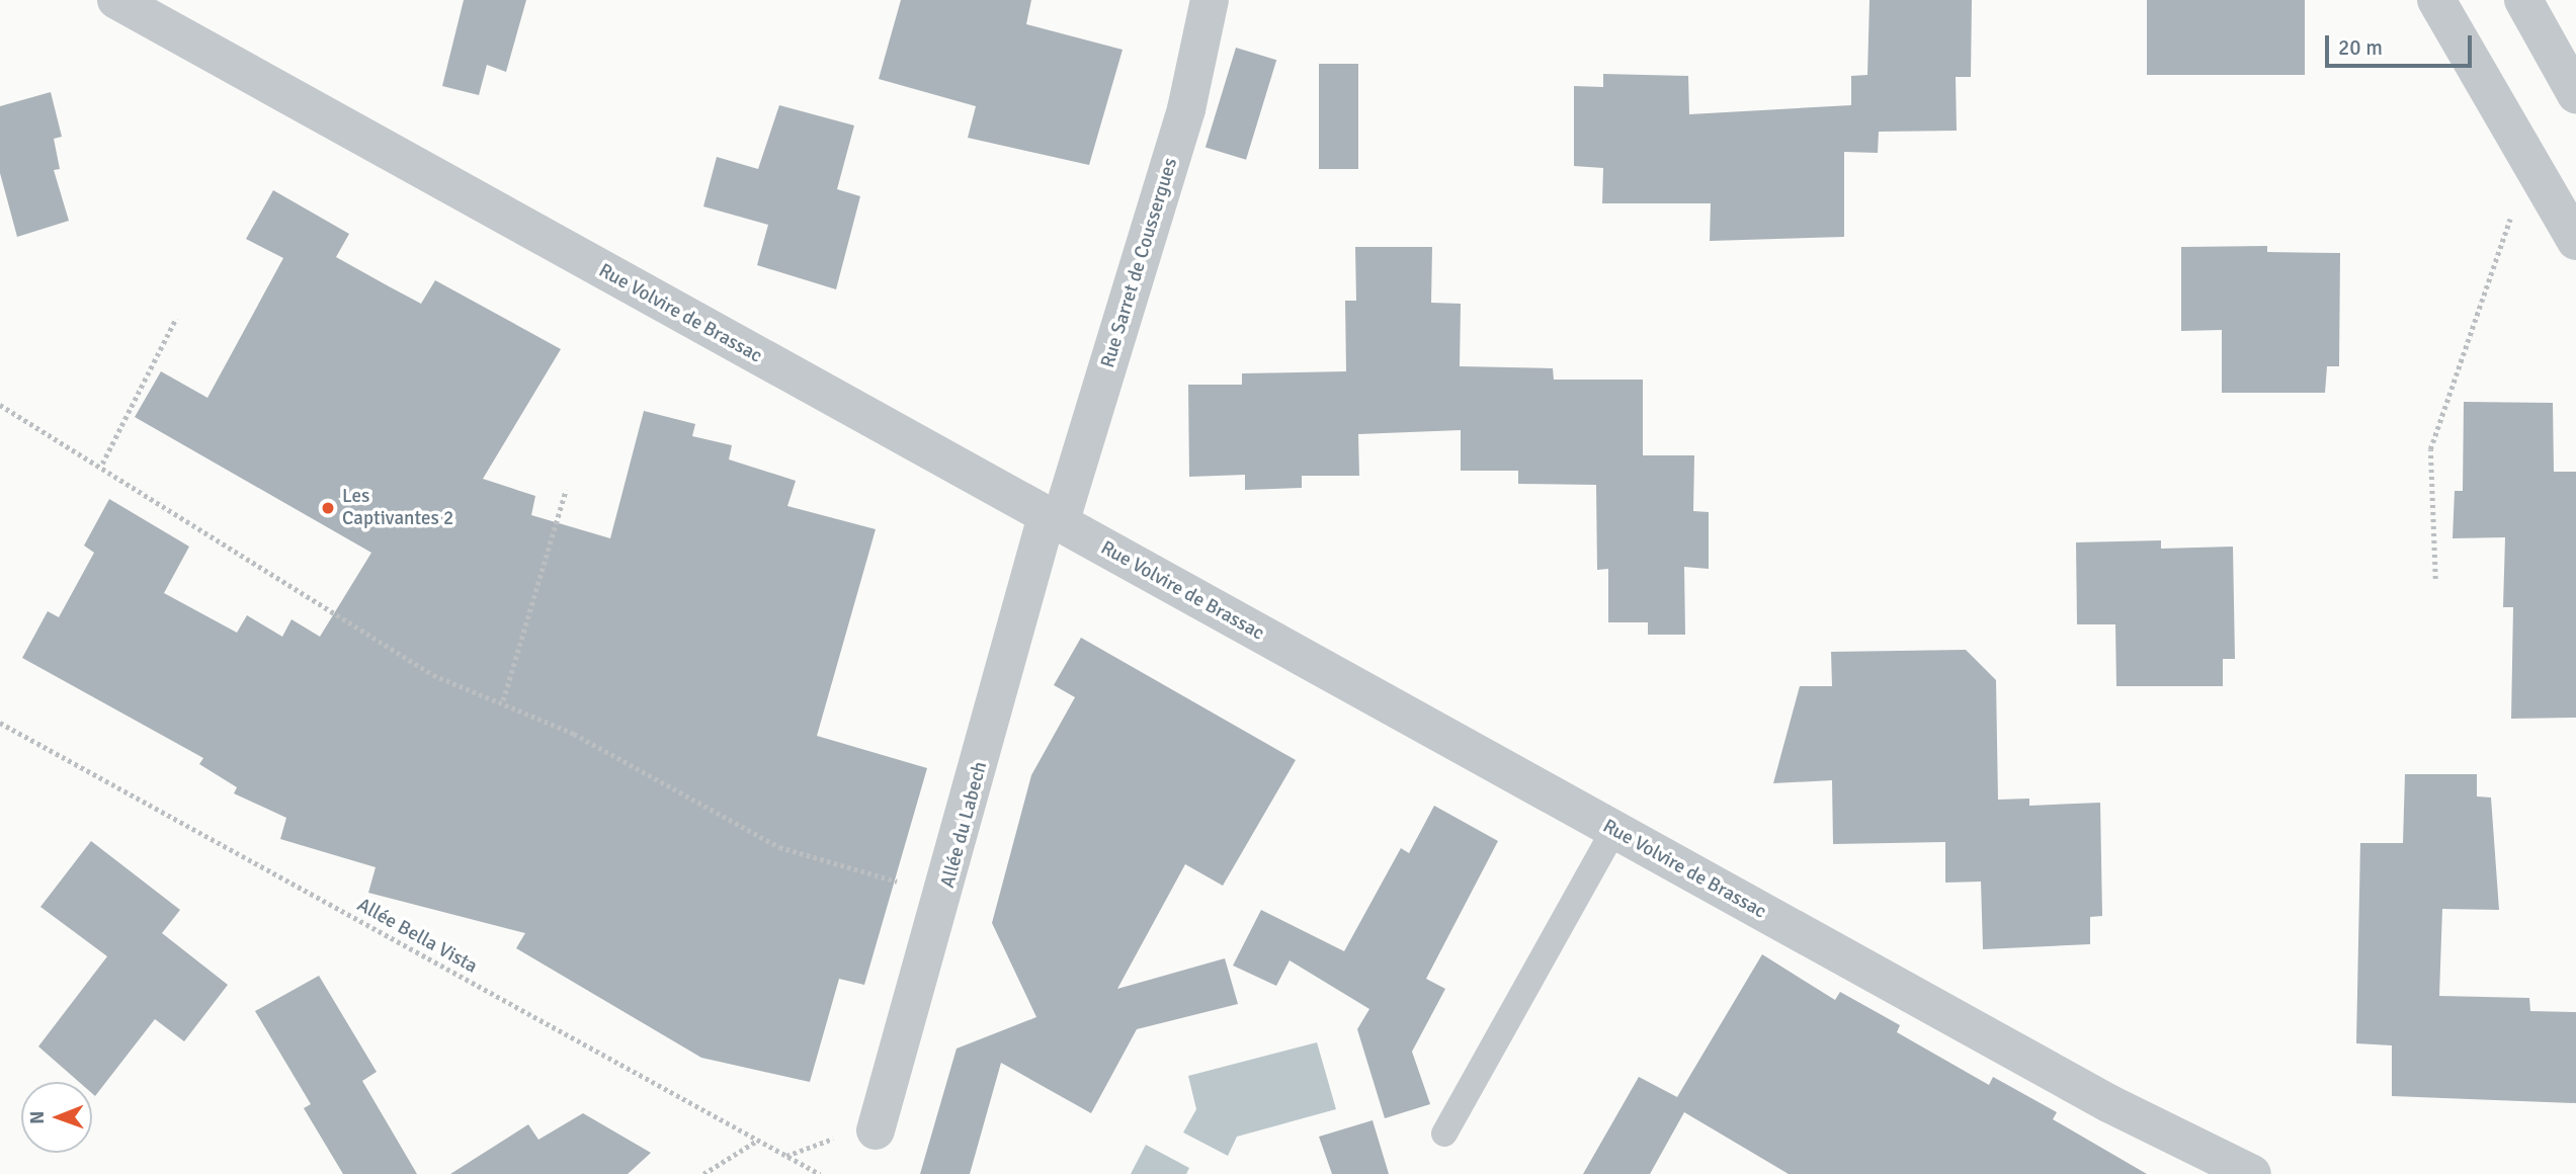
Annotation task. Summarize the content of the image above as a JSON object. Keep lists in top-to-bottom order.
{
  "streets": {
    "street": ["Rue Sarret de Coussergues", "Rue Volvire de Brassac", "Allée du Labech"],
    "path": ["Allée Bella Vista"]
  },
  "crossings": [
    ["Rue Sarret de Coussergues", "Rue Volvire de Brassac"],
    ["Rue Sarret de Coussergues", "Allée du Labech"],
    ["Rue Volvire de Brassac", "Allée du Labech"]
  ],
  "places": ["Les Captivantes 2"],
  "scale_bar": "20 m",
  "north": "left"
}
